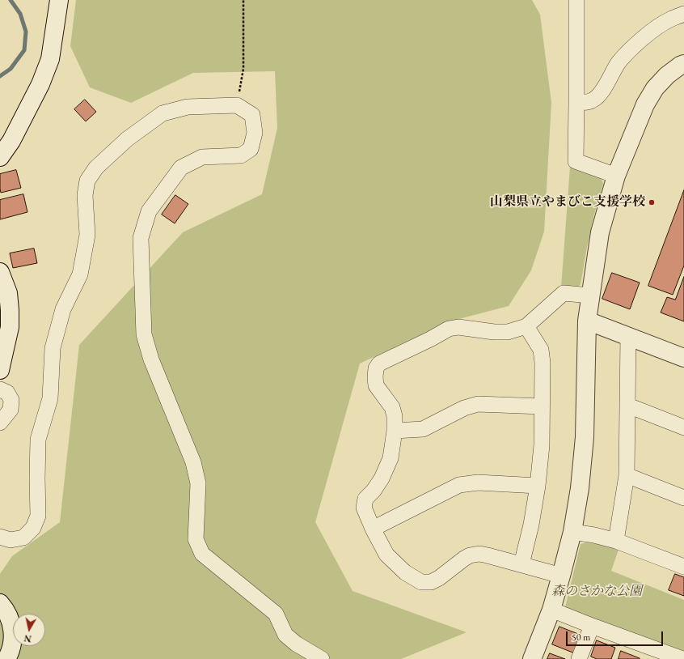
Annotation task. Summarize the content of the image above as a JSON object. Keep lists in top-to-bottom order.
{
  "parks": ["森のさかな公園"],
  "places": ["山梨県立やまびこ支援学校"],
  "scale_bar": "50 m",
  "north": "bottom"
}
